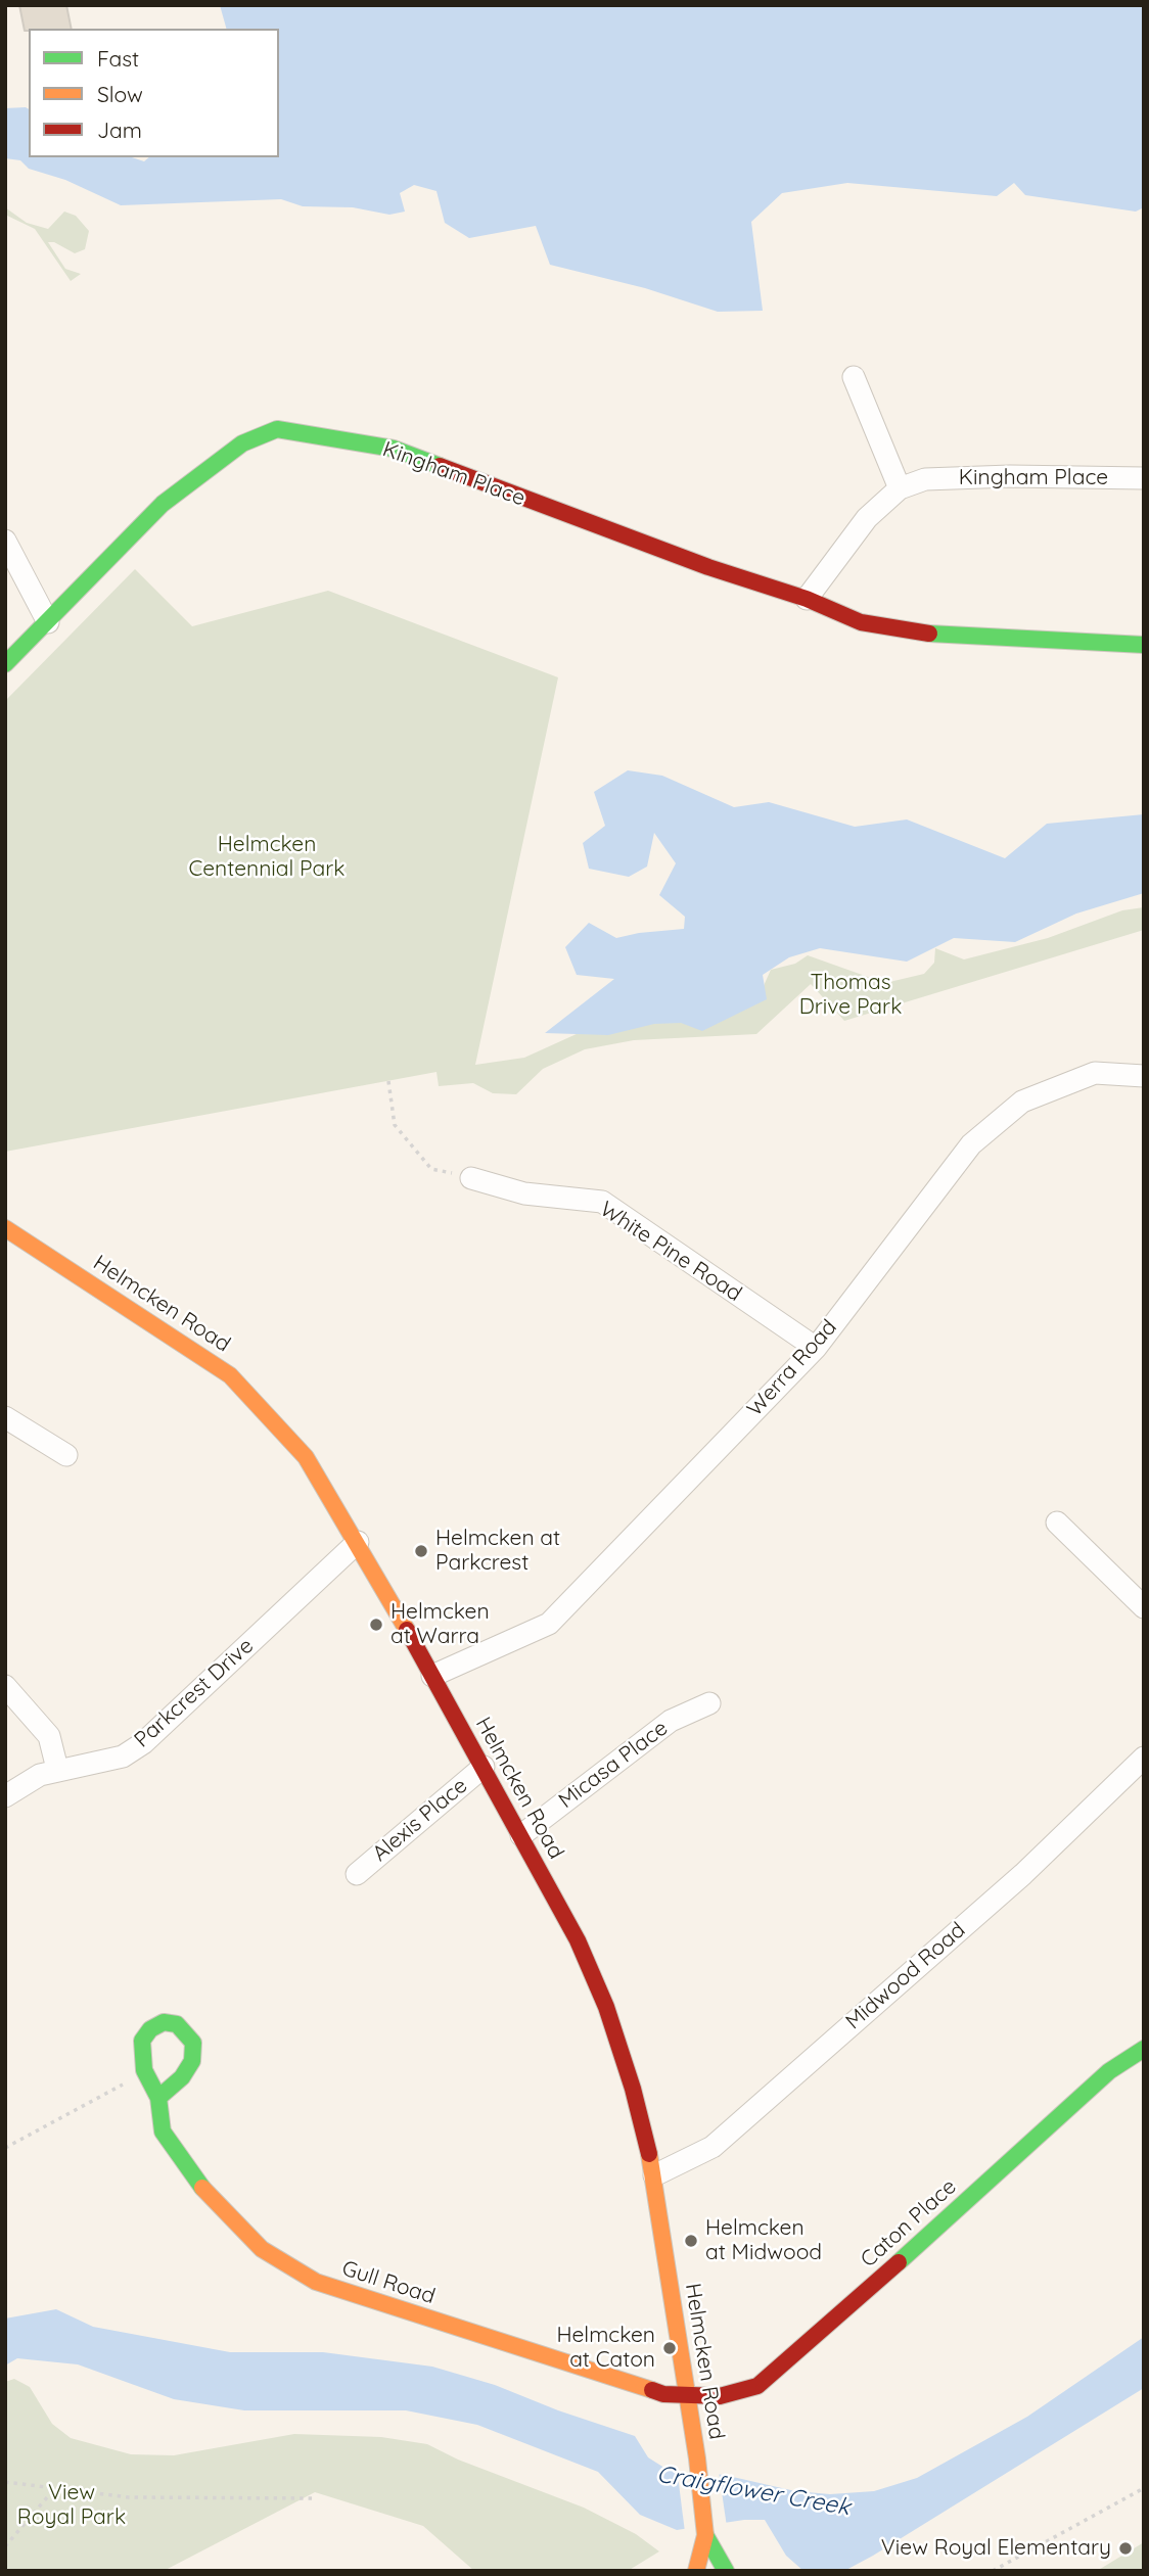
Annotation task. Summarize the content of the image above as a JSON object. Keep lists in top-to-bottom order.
{
  "streets": {
    "street": [
      "Kingham Place",
      "White Pine Road",
      "Helmcken Road",
      "Werra Road",
      "Parkcrest Drive",
      "Micasa Place",
      "Alexis Place",
      "Midwood Road",
      "Caton Place",
      "Gull Road"
    ]
  },
  "crossings": [
    ["White Pine Road", "Werra Road"],
    ["Helmcken Road", "Werra Road"],
    ["Helmcken Road", "Parkcrest Drive"],
    ["Helmcken Road", "Micasa Place"],
    ["Helmcken Road", "Alexis Place"],
    ["Helmcken Road", "Midwood Road"],
    ["Helmcken Road", "Caton Place"],
    ["Helmcken Road", "Gull Road"],
    ["Caton Place", "Gull Road"]
  ],
  "water": ["Craigflower Creek"],
  "parks": ["Helmcken Centennial Park", "Thomas Drive Park", "View Royal Park"],
  "places": [
    "Helmcken at Parkcrest",
    "Helmcken at Warra",
    "Helmcken at Midwood",
    "Helmcken at Caton",
    "View Royal Elementary"
  ],
  "legend": ["Fast", "Slow", "Jam"]
}
